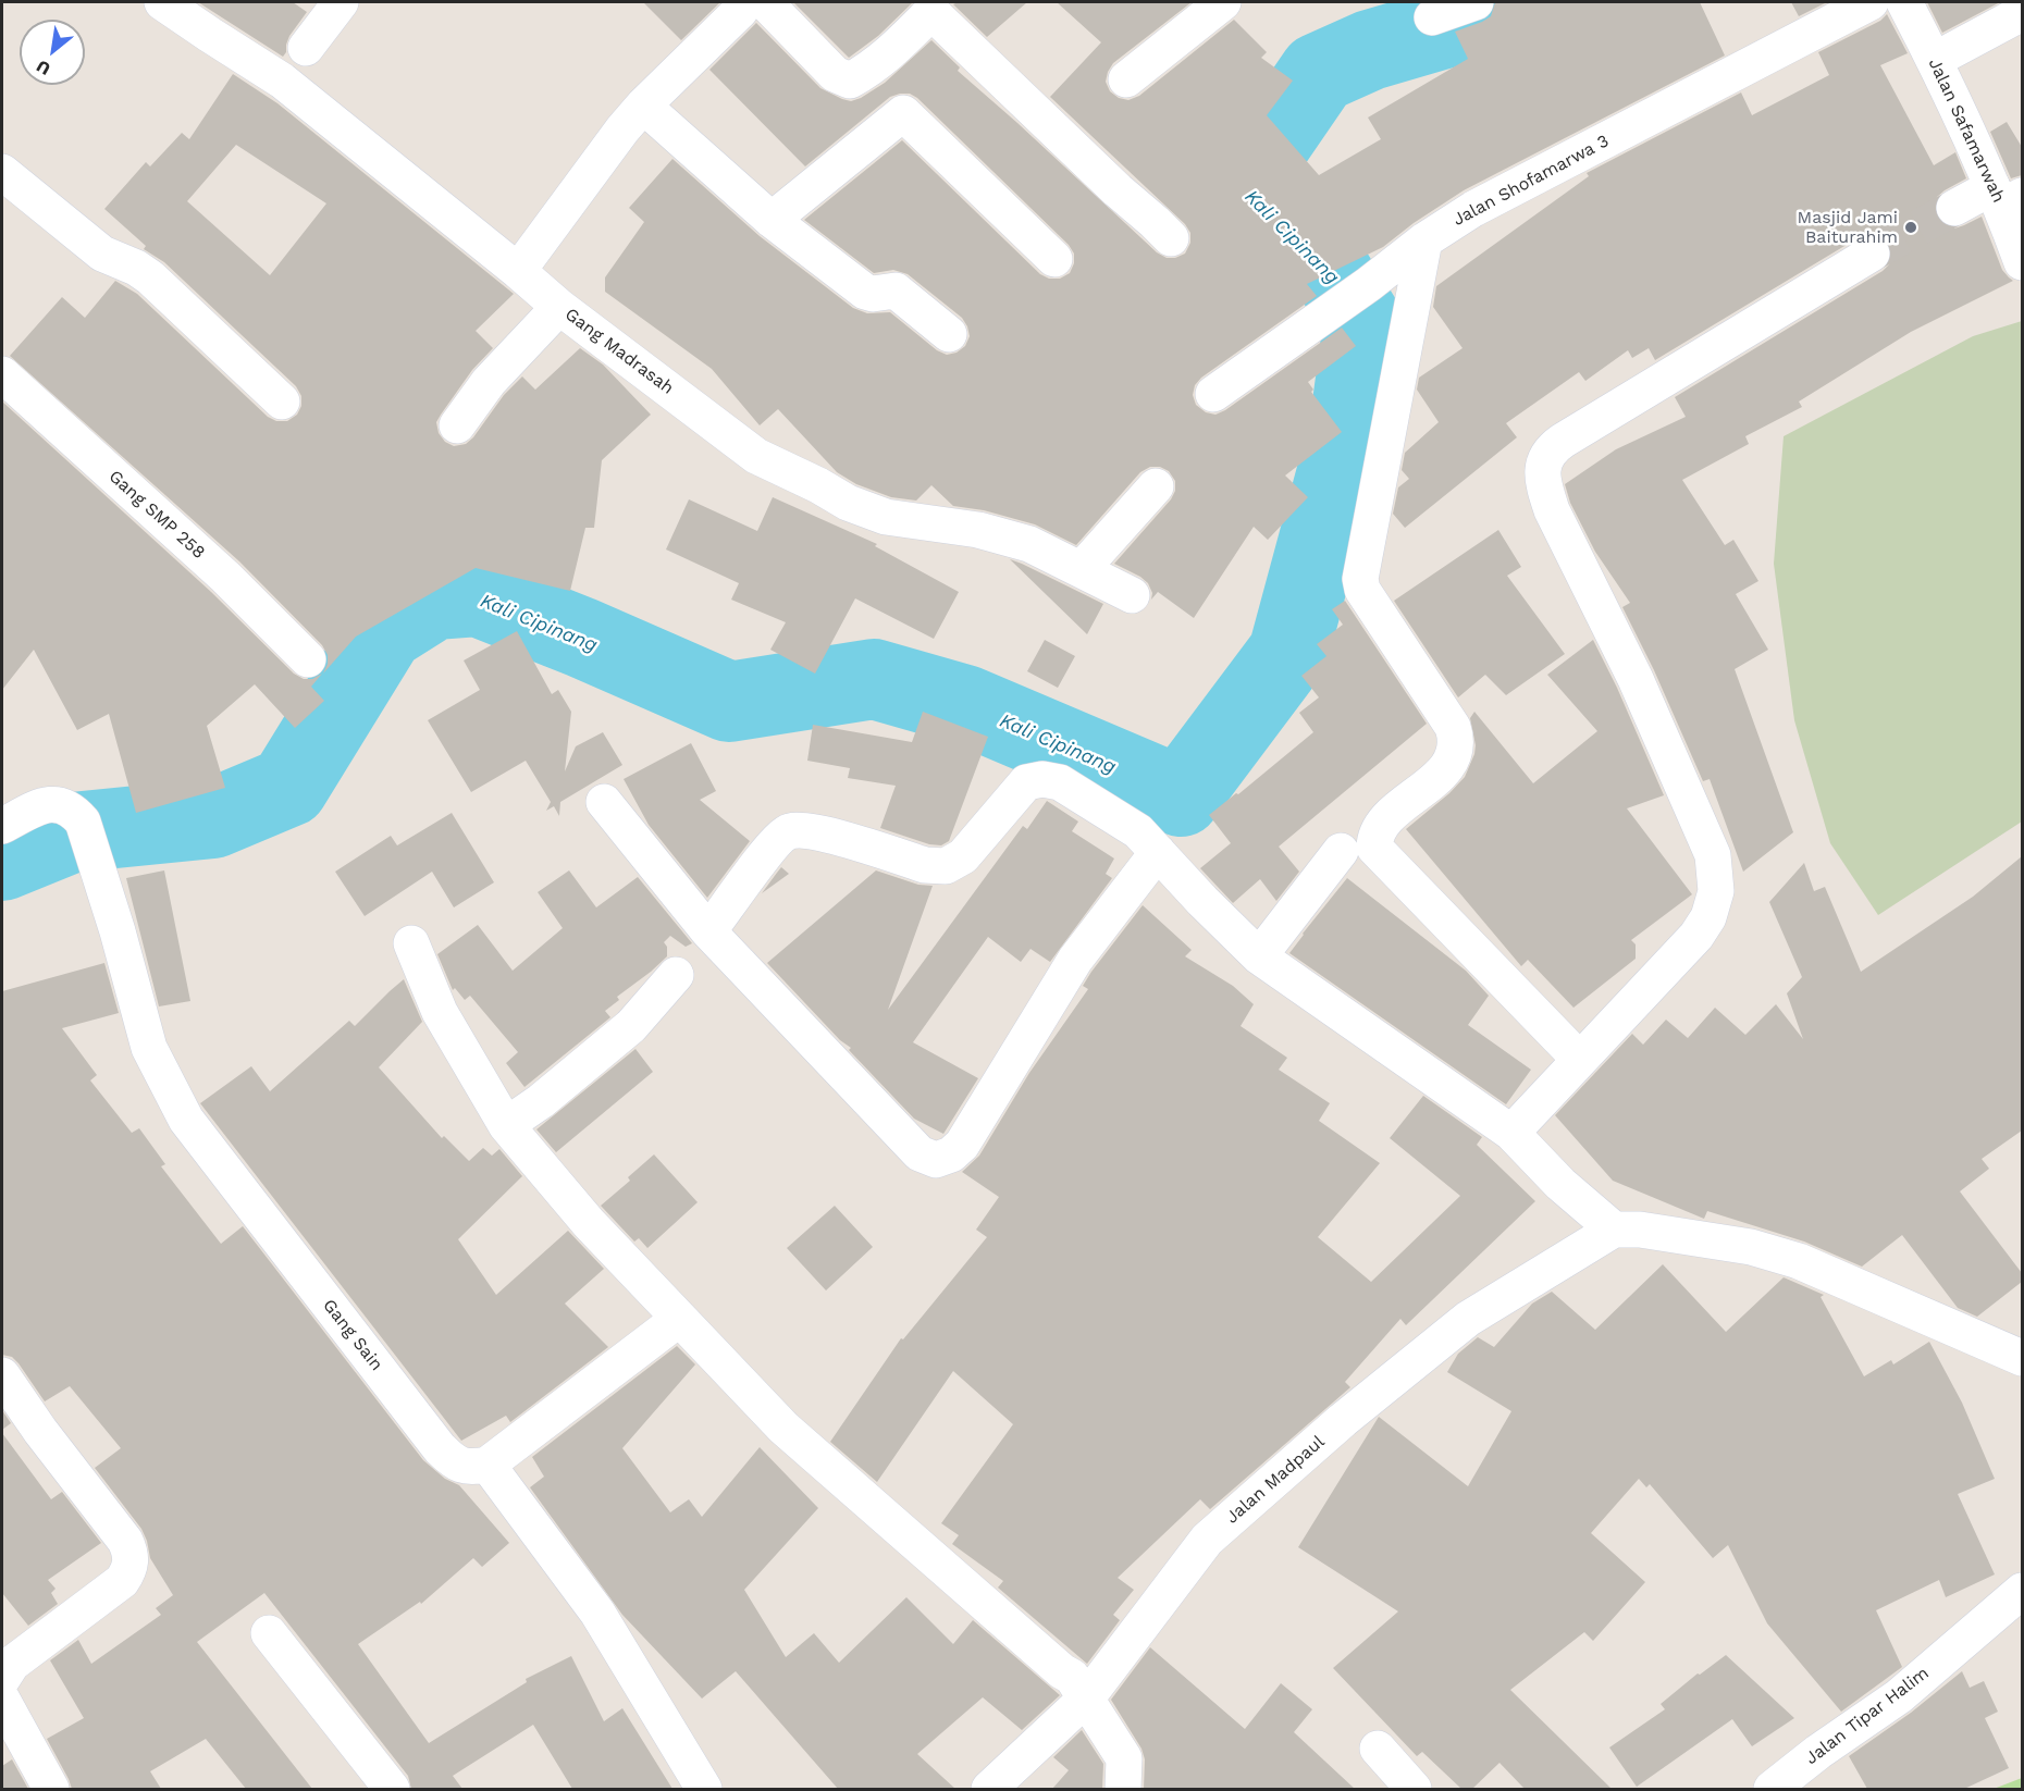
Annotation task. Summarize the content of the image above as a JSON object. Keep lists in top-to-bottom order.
{
  "streets": {
    "street": [
      "Jalan Safamarwah",
      "Jalan Shofamarwa 3",
      "Gang Madrasah",
      "Gang SMP 258",
      "Gang Sain",
      "Jalan Madpaul",
      "Jalan Tipar Halim"
    ]
  },
  "water": ["Kali Cipinang"],
  "places": ["Masjid Jami Baiturahim"],
  "north": "bottom left"
}
